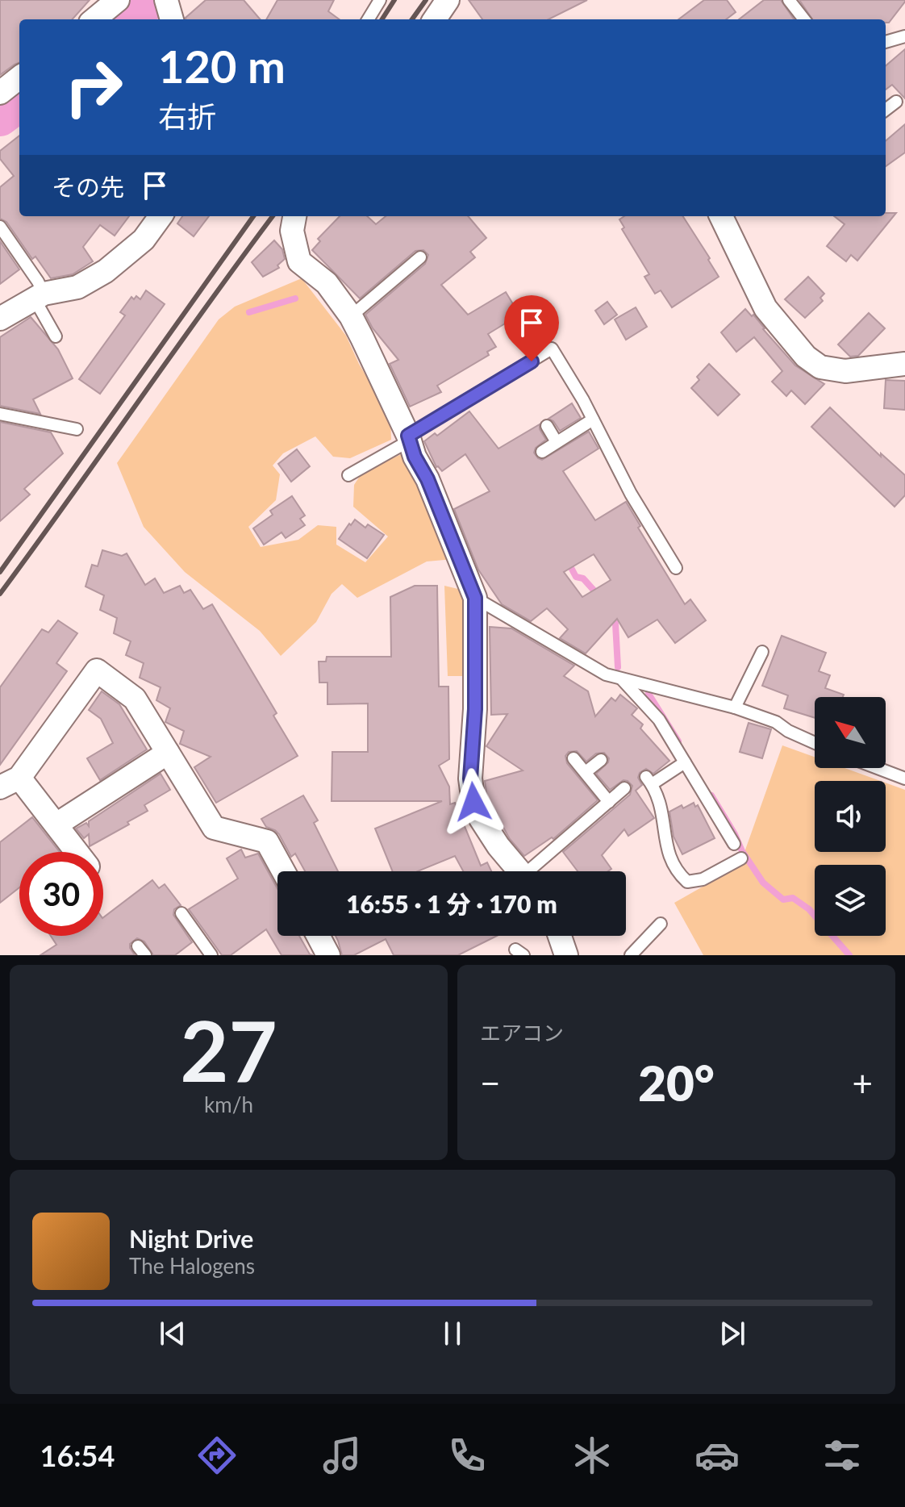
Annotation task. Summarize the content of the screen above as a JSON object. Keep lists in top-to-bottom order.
{
  "north": "top left",
  "page": {
    "turn": ["120 m", "右折"],
    "then": "その先",
    "limit": "30",
    "trip": "16:55 · 1 分 · 170 m",
    "tile": [
      ["27", "km/h"],
      "エアコン"
    ],
    "heat": ["−", "20°", "+"],
    "song": ["Night Drive", "The Halogens"],
    "tabs": "16:54"
  }
}
